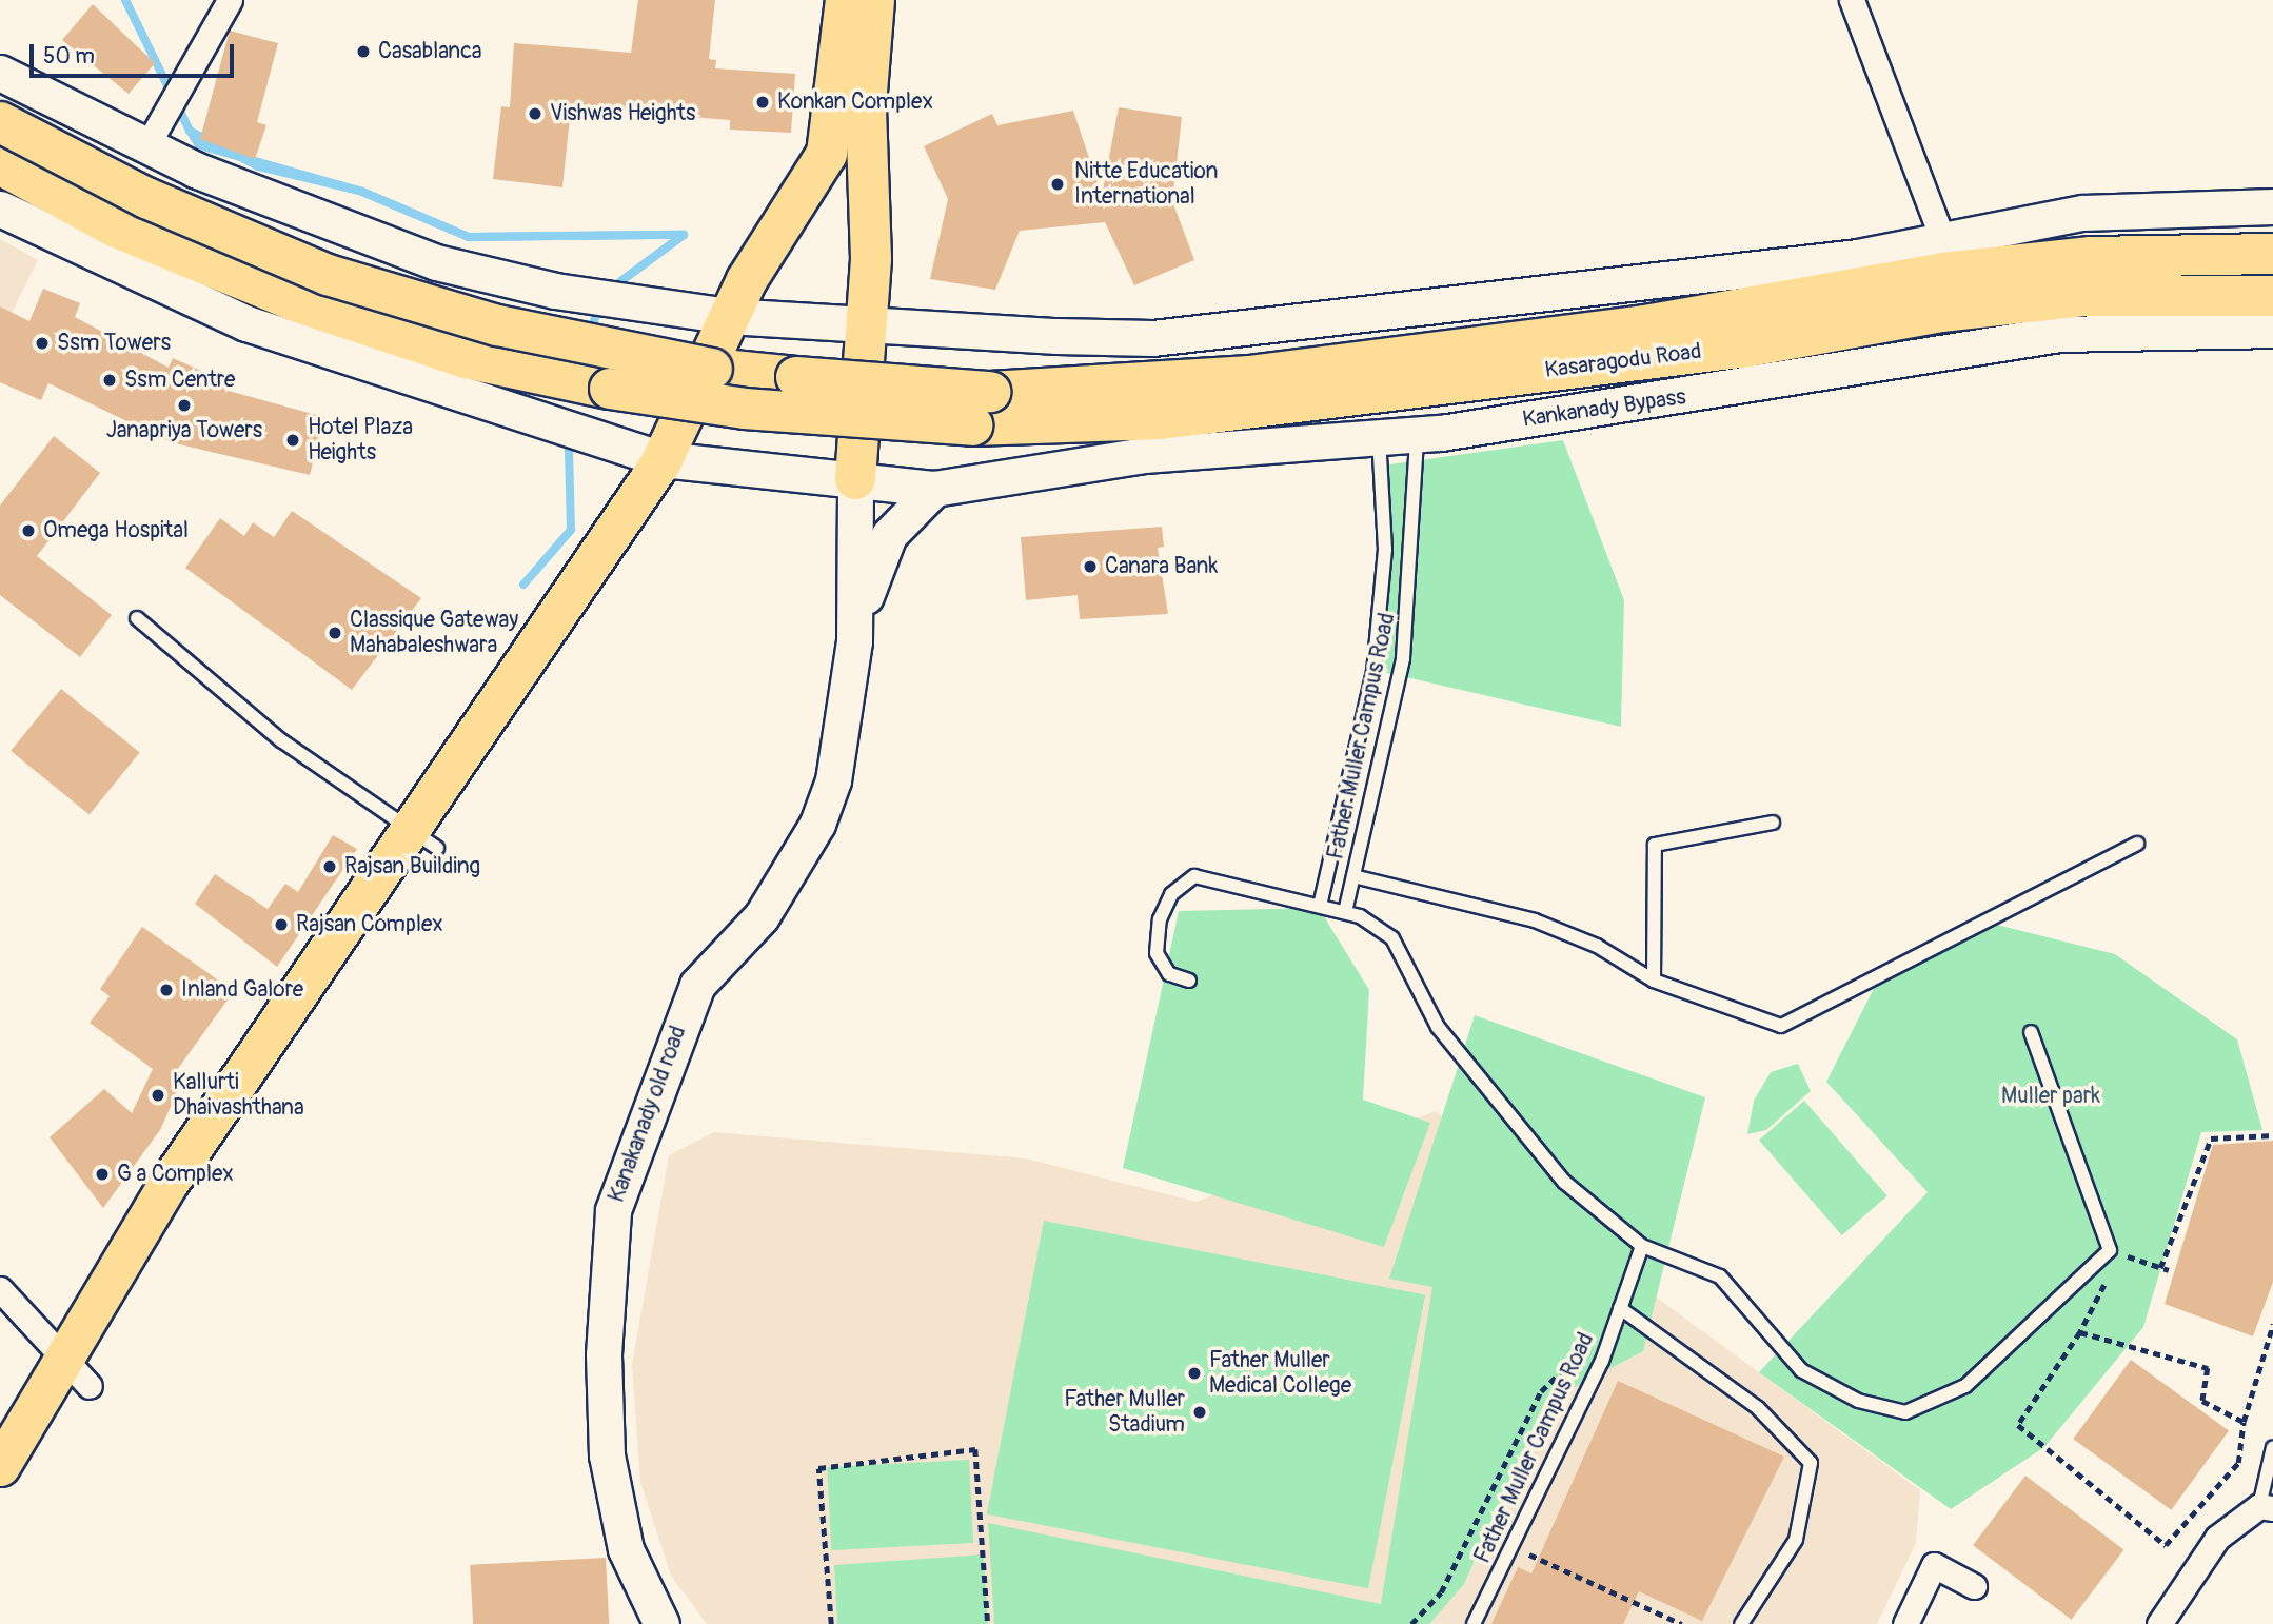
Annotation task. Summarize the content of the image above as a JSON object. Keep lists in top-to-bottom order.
{
  "streets": {
    "highway": ["Kasaragodu Road"],
    "street": ["Kankanady Bypass", "Kanakanady old road"],
    "lane": ["Father Muller Campus Road"]
  },
  "crossings": [
    ["Kankanady Bypass", "Father Muller Campus Road"]
  ],
  "parks": ["Muller park"],
  "places": [
    "Casablanca",
    "Konkan Complex",
    "Vishwas Heights",
    "Nitte Education International",
    "Ssm Towers",
    "Ssm Centre",
    "Janapriya Towers",
    "Hotel Plaza Heights",
    "Omega Hospital",
    "Canara Bank",
    "Classique Gateway Mahabaleshwara",
    "Rajsan Building",
    "Rajsan Complex",
    "Inland Galore",
    "Kallurti Dhaivashthana",
    "G a Complex",
    "Father Muller Medical College",
    "Father Muller Stadium"
  ],
  "scale_bar": "50 m"
}
